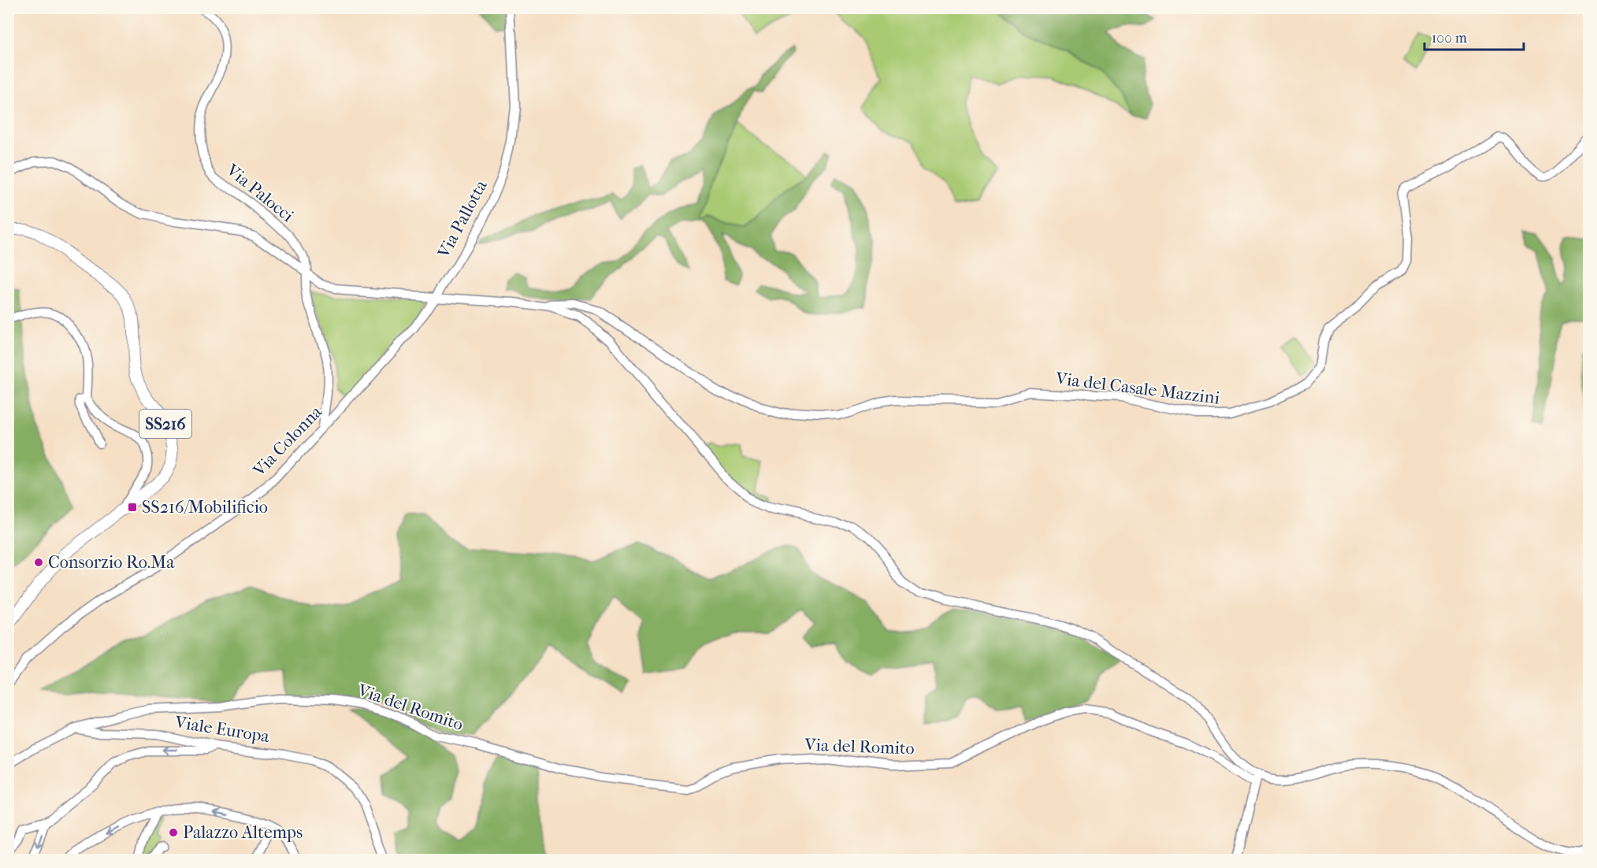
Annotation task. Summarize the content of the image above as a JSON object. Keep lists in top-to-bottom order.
{
  "streets": {
    "main road": ["SS216"],
    "street": [
      "Via Palocci",
      "Via Pallotta",
      "Via del Casale Mazzini",
      "Via Colonna",
      "Via del Romito",
      "Viale Europa"
    ]
  },
  "crossings": [
    ["Via Palocci", "Via Colonna"],
    ["Via Pallotta", "Via Colonna"],
    ["Via del Romito", "Viale Europa"]
  ],
  "places": {
    "transit": ["SS216/Mobilificio"],
    "other": ["Consorzio Ro.Ma", "Palazzo Altemps"]
  },
  "scale_bar": "100 m"
}
